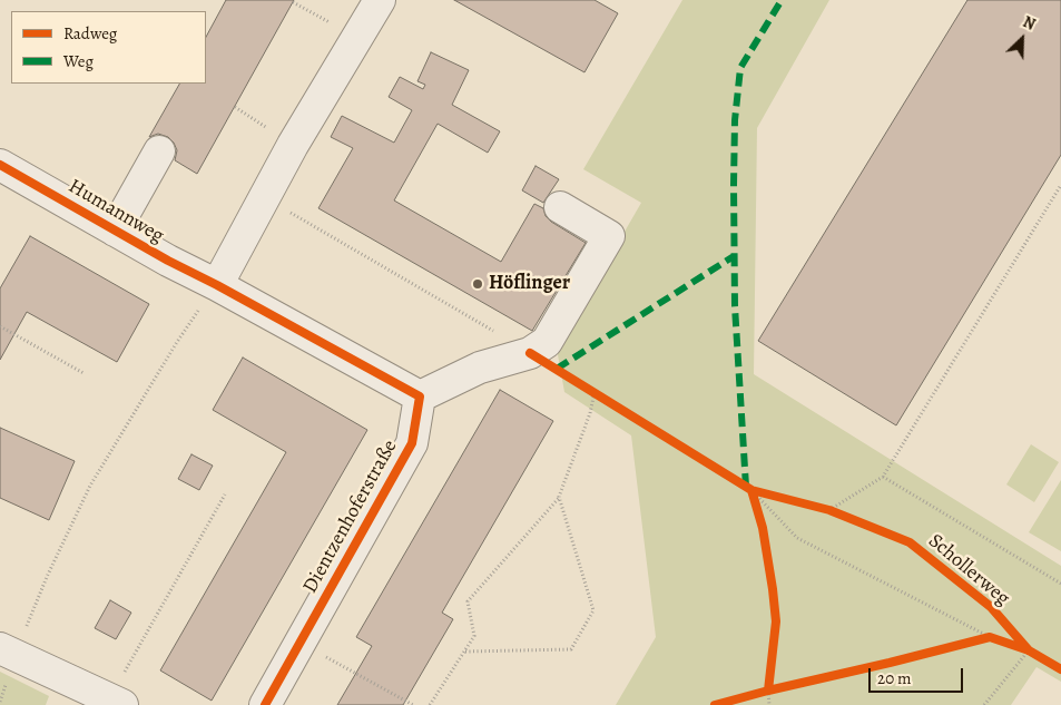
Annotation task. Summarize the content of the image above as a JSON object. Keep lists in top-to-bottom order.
{
  "streets": {
    "street": ["Humannweg", "Dientzenhoferstraße"],
    "cycle path": ["Schollerweg"]
  },
  "places": ["Höflinger"],
  "legend": ["Radweg", "Weg"],
  "scale_bar": "20 m",
  "north": "top right"
}
